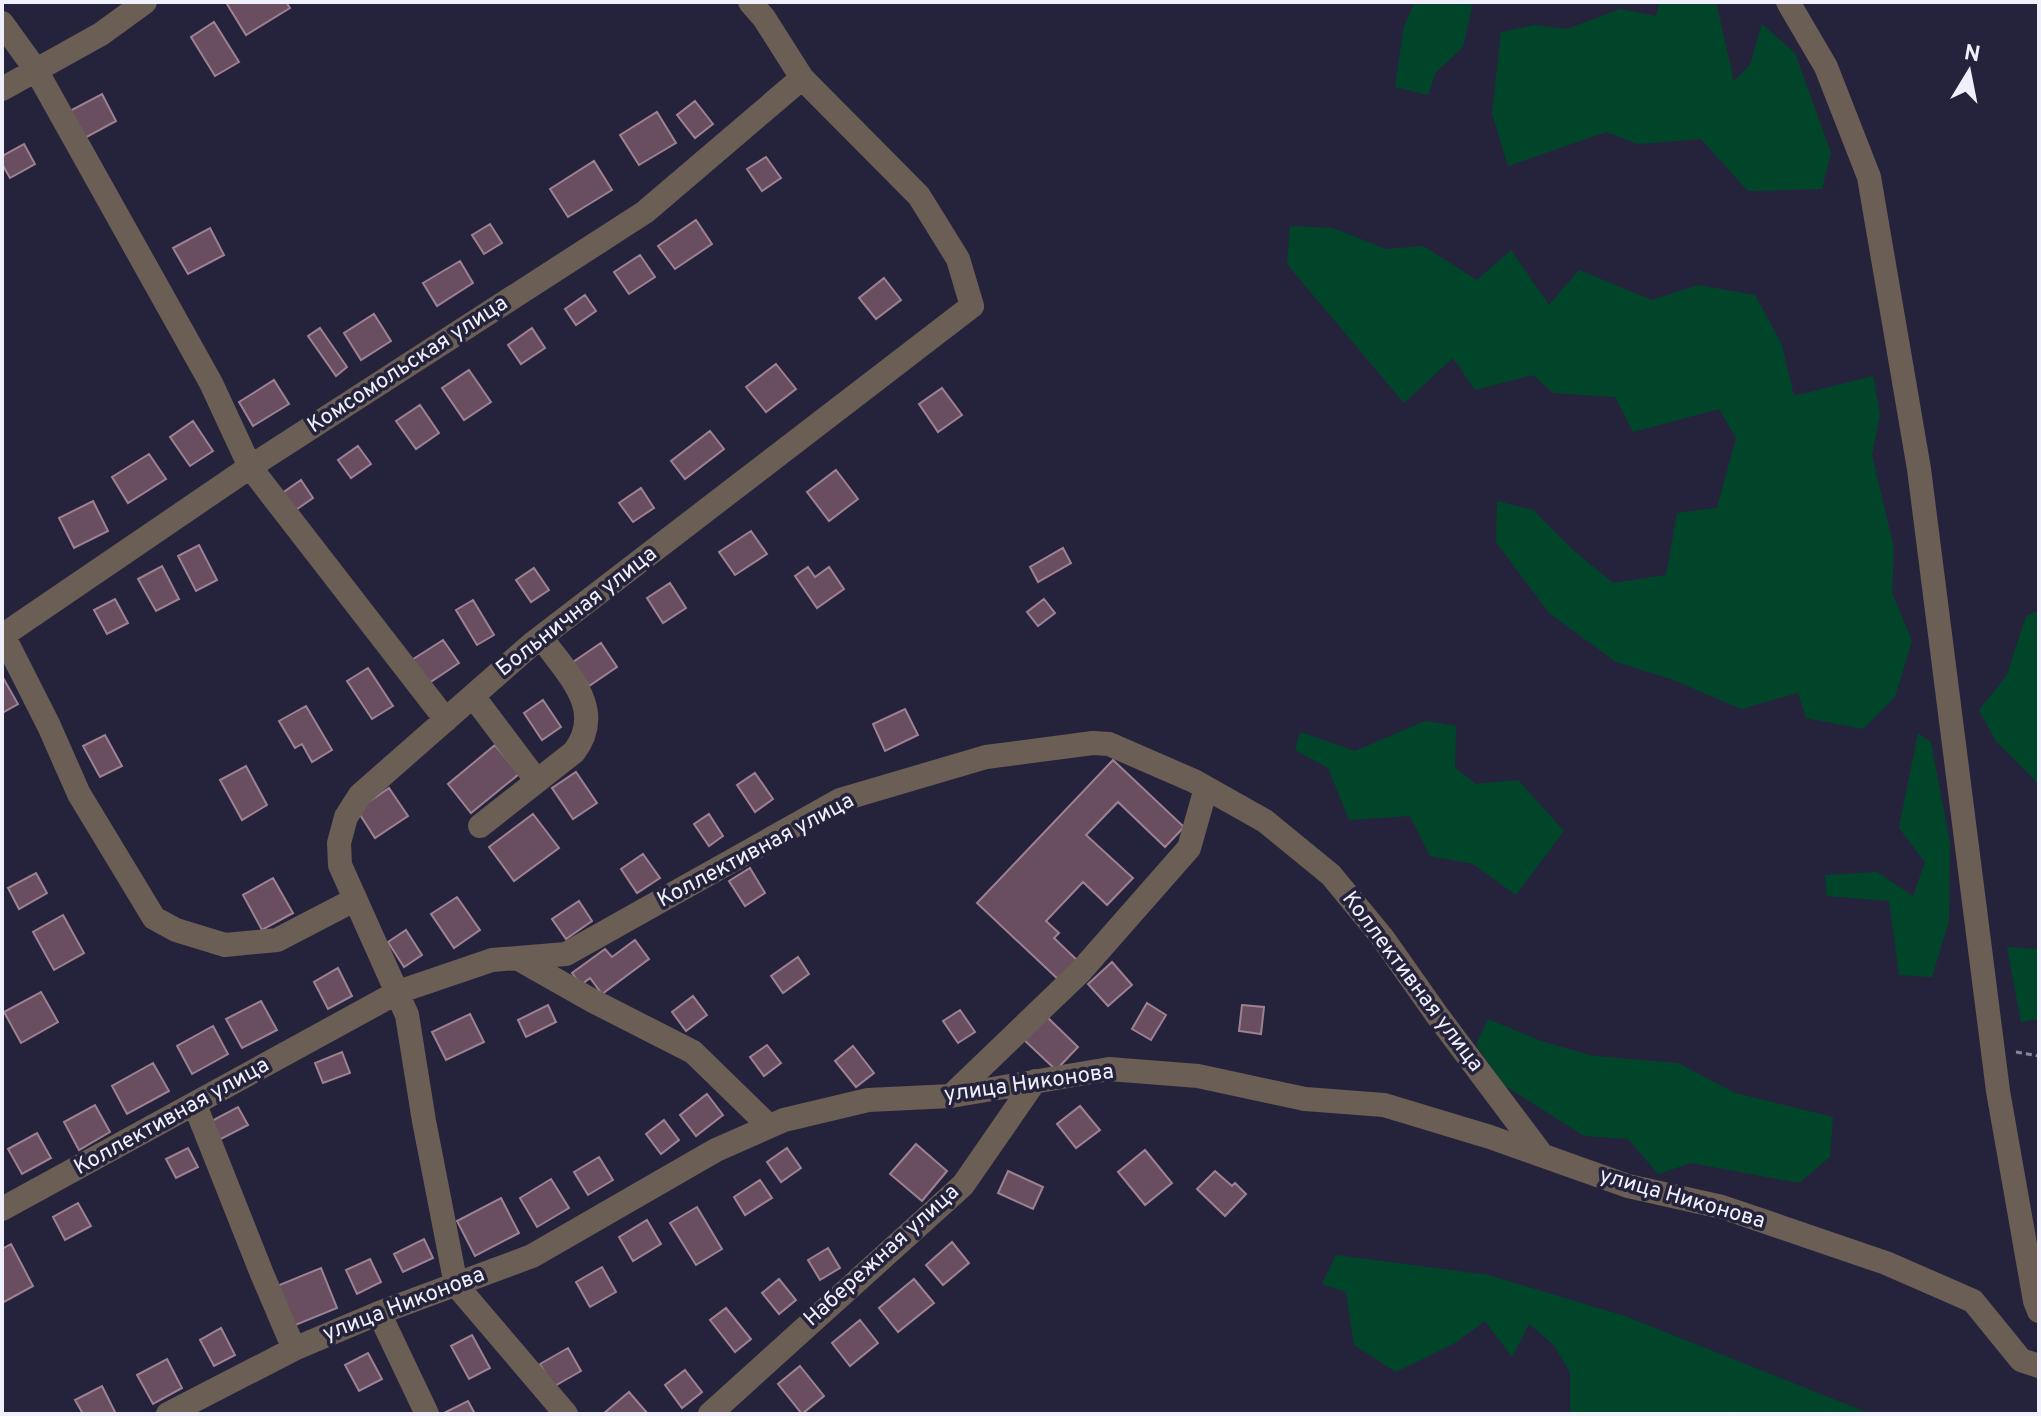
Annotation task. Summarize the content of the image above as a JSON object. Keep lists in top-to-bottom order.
{
  "streets": {
    "street": [
      "Комсомольская улица",
      "Больничная улица",
      "Коллективная улица",
      "улица Никонова",
      "Набережная улица"
    ]
  },
  "crossings": [
    ["Комсомольская улица", "Больничная улица"],
    ["Больничная улица", "Коллективная улица"],
    ["Больничная улица", "улица Никонова"],
    ["Коллективная улица", "улица Никонова"],
    ["улица Никонова", "Набережная улица"]
  ],
  "north": "top"
}
